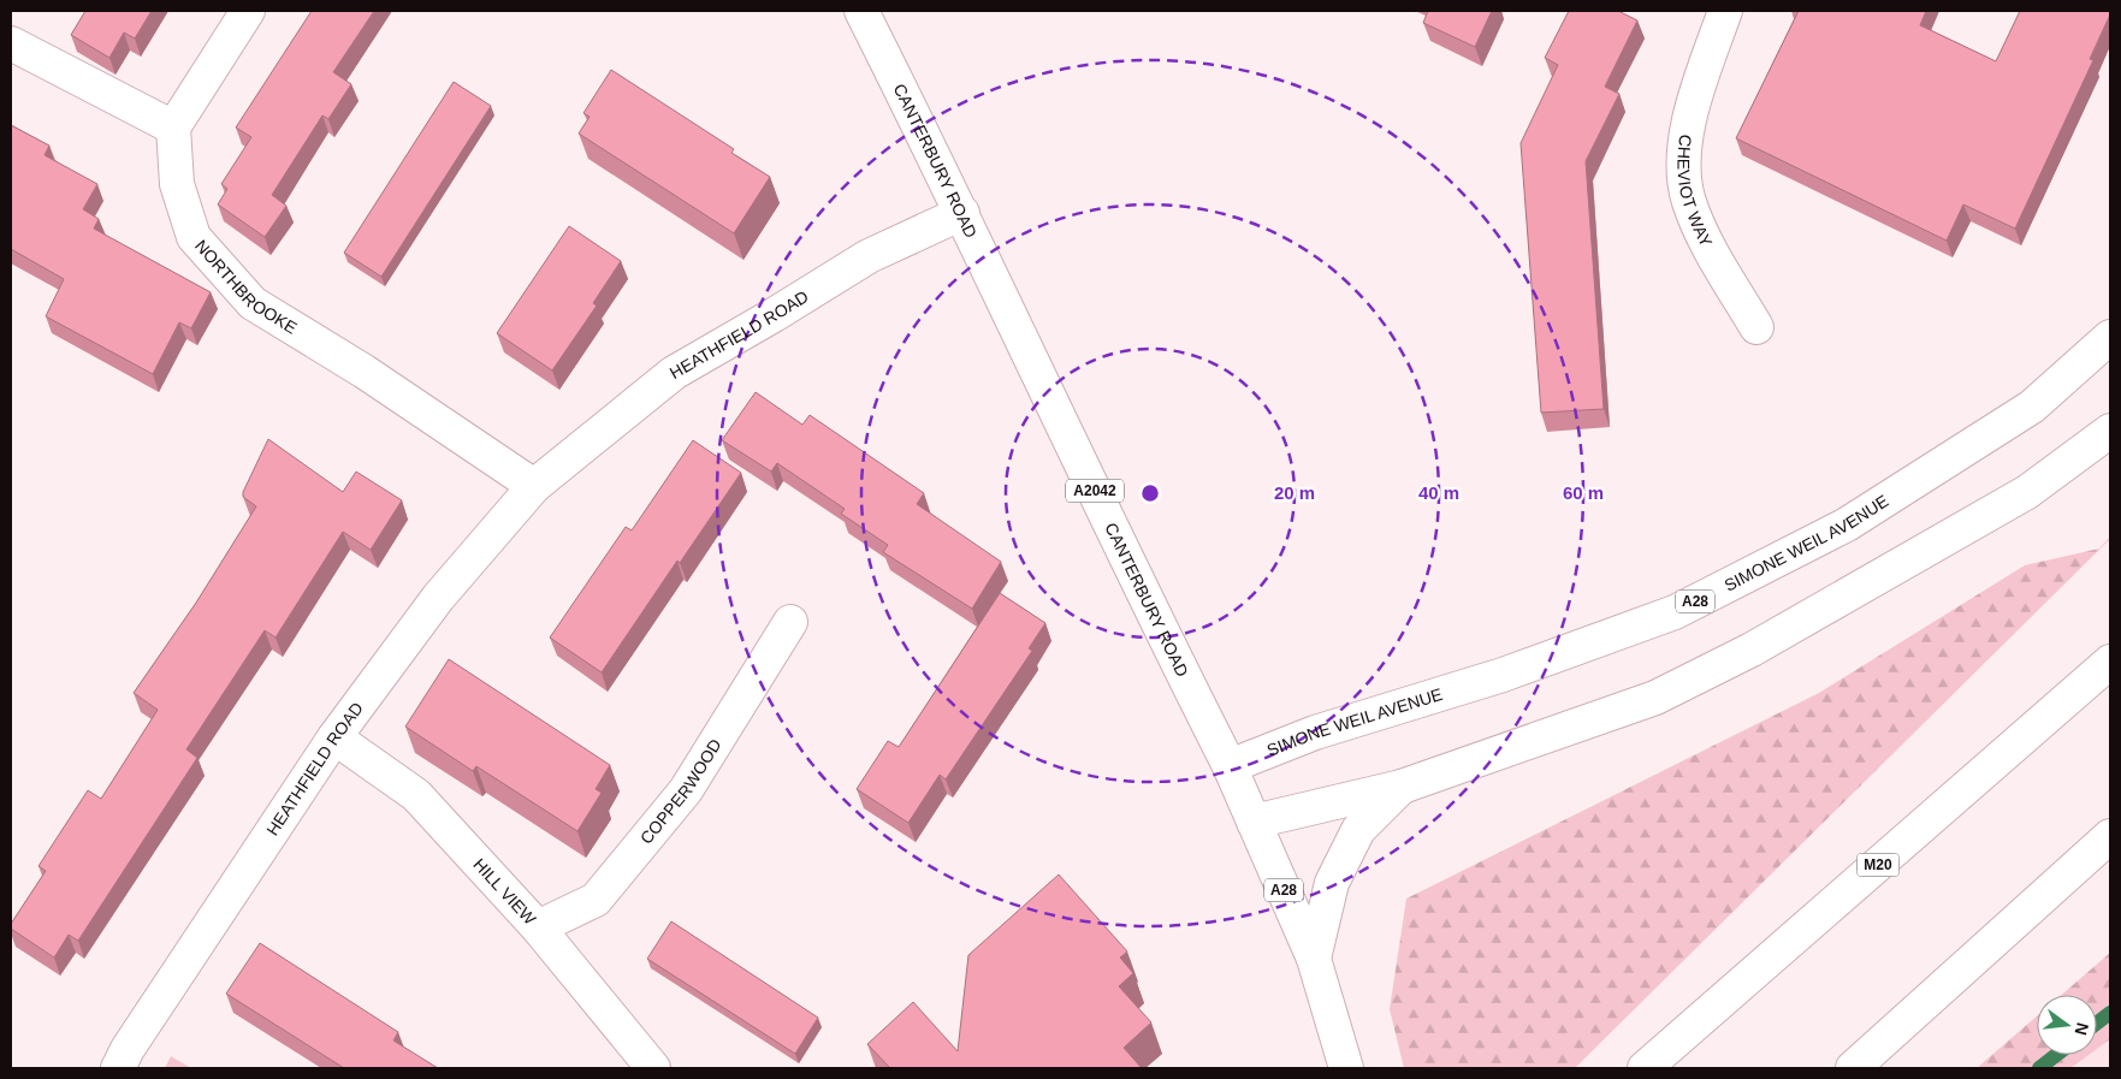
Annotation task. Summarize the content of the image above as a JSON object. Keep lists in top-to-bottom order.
{
  "streets": {
    "main road": [
      "CANTERBURY ROAD",
      "CHEVIOT WAY",
      "NORTHBROOKE",
      "HEATHFIELD ROAD",
      "A2042",
      "SIMONE WEIL AVENUE",
      "A28",
      "COPPERWOOD",
      "M20",
      "HILL VIEW"
    ]
  },
  "crossings": [
    ["CANTERBURY ROAD", "HEATHFIELD ROAD"],
    ["CANTERBURY ROAD", "SIMONE WEIL AVENUE"],
    ["NORTHBROOKE", "HEATHFIELD ROAD"],
    ["HEATHFIELD ROAD", "HILL VIEW"],
    ["COPPERWOOD", "HILL VIEW"]
  ],
  "north": "right",
  "rings": ["20 m", "40 m", "60 m"]
}
